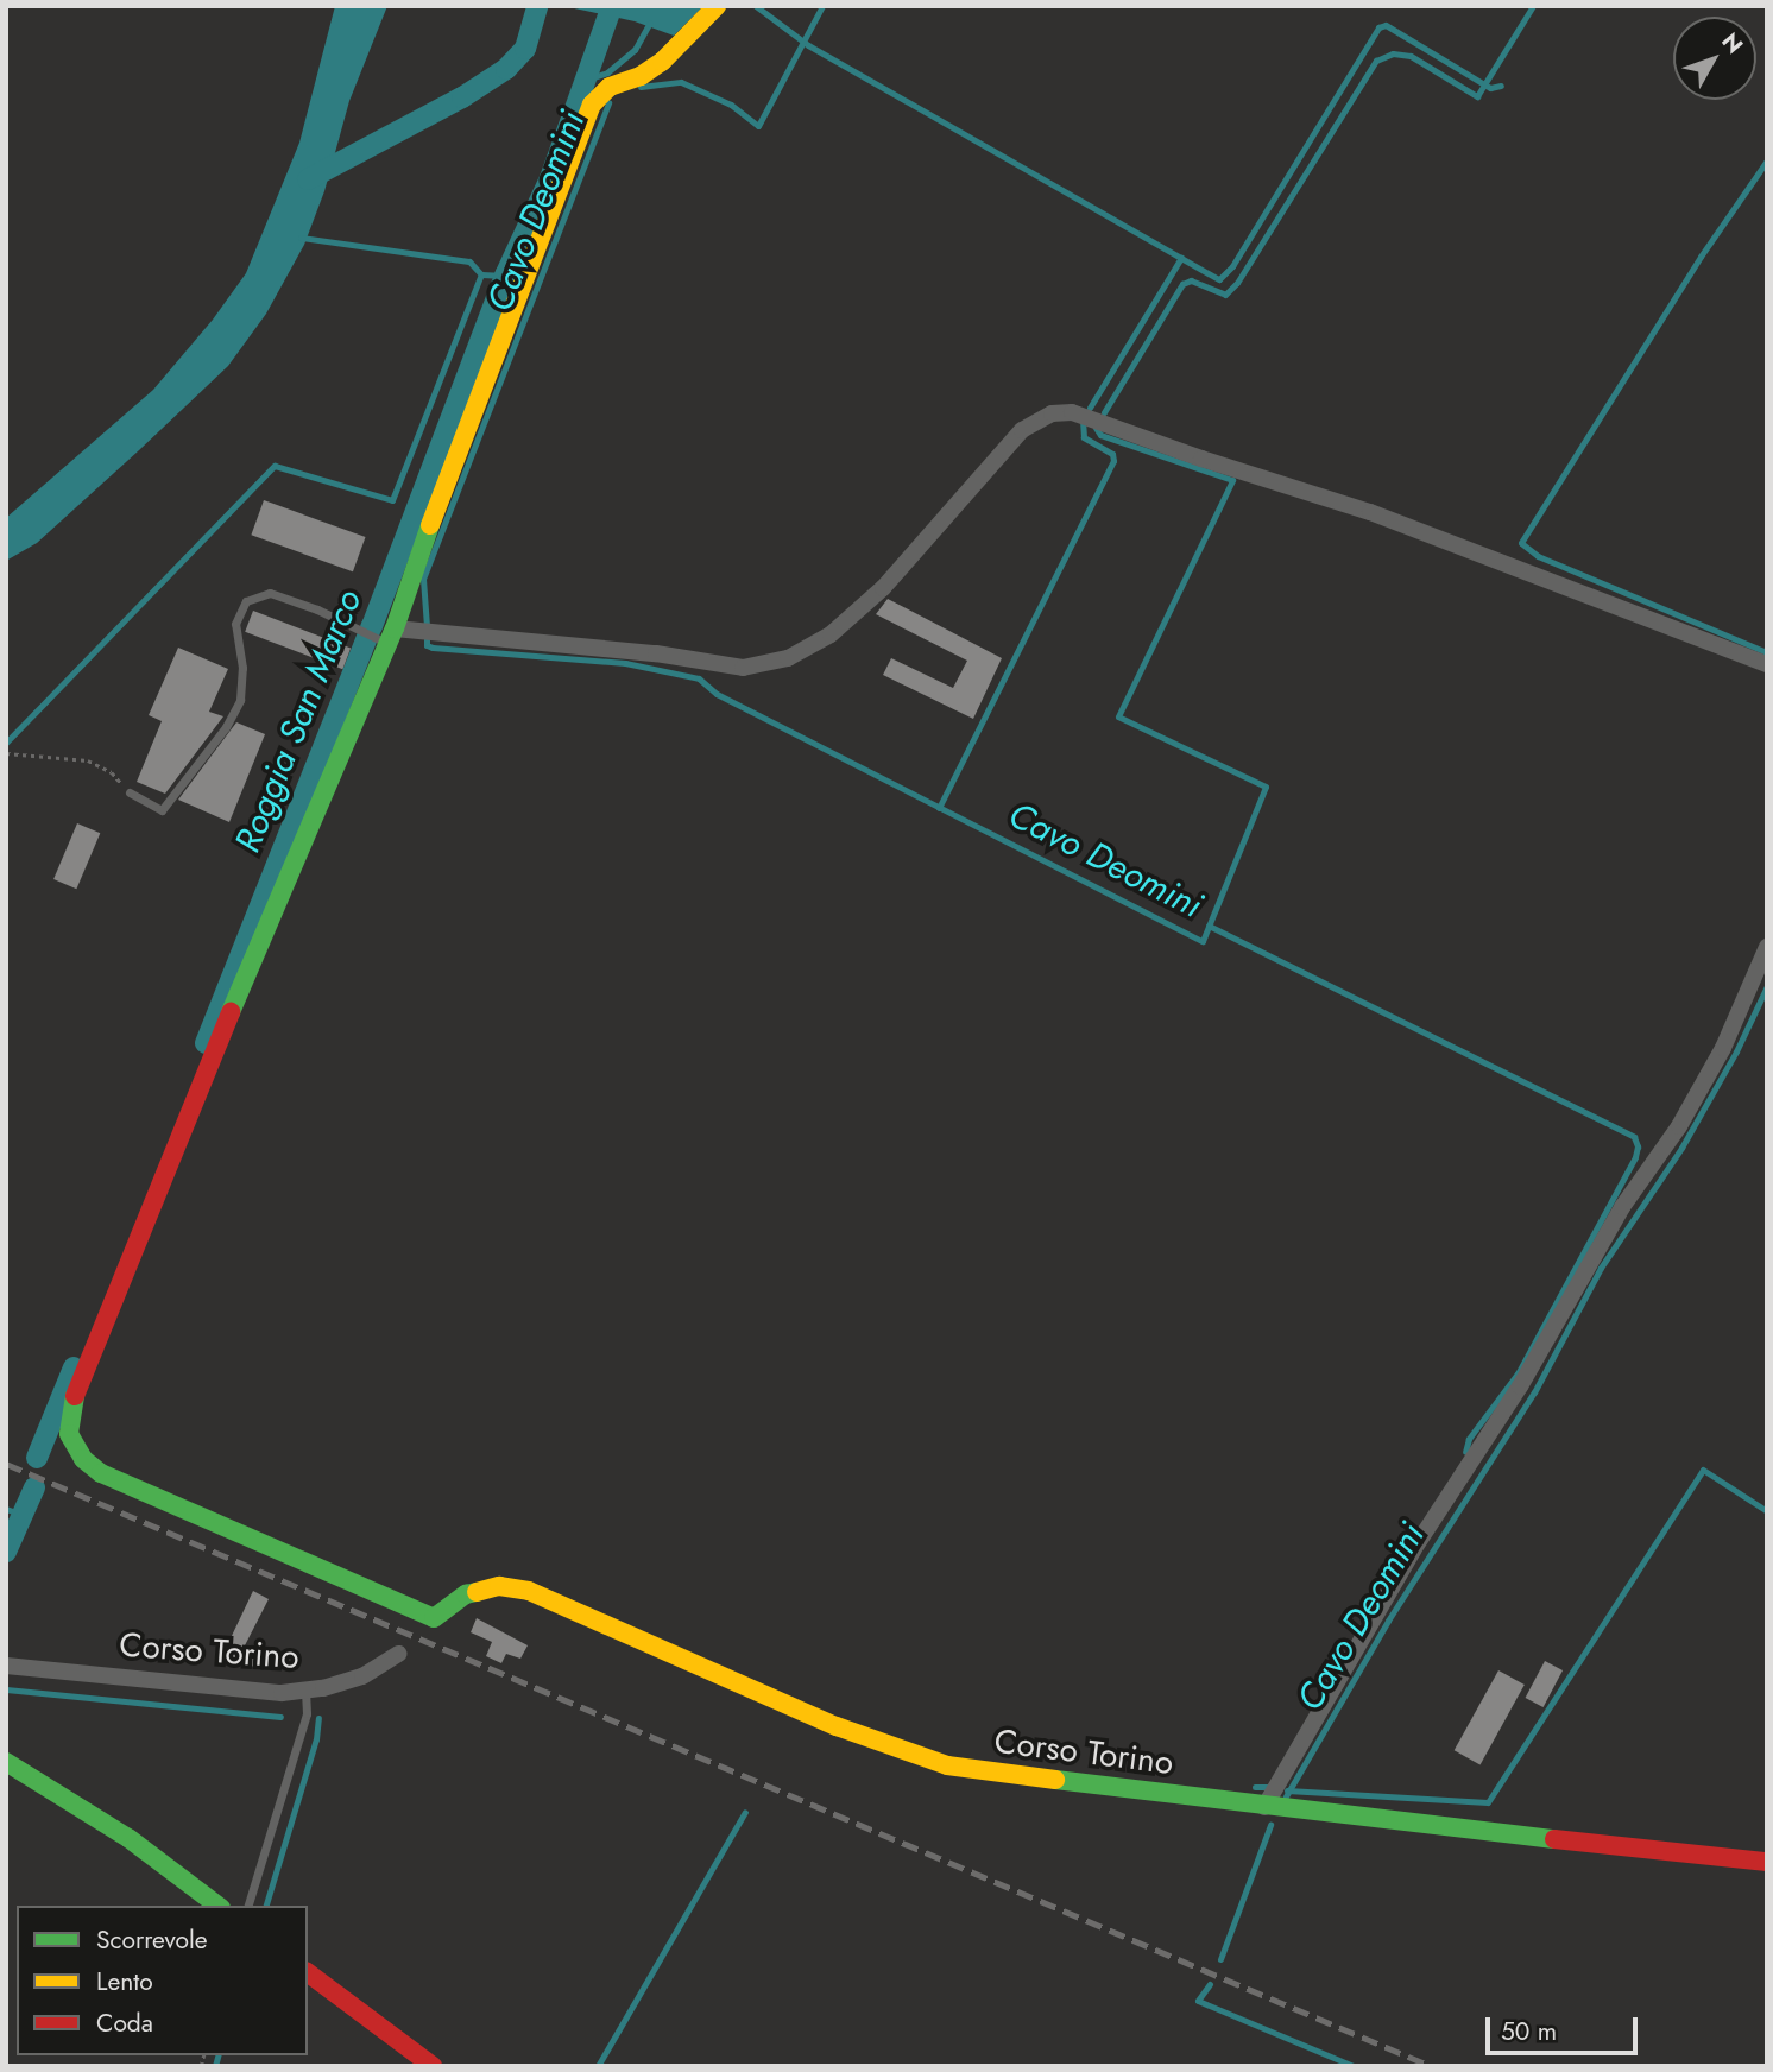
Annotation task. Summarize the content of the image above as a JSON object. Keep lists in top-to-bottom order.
{
  "streets": {
    "street": ["Corso Torino"]
  },
  "water": ["Cavo Deomini", "Roggia San Marco"],
  "legend": ["Scorrevole", "Lento", "Coda"],
  "scale_bar": "50 m",
  "north": "top right"
}
